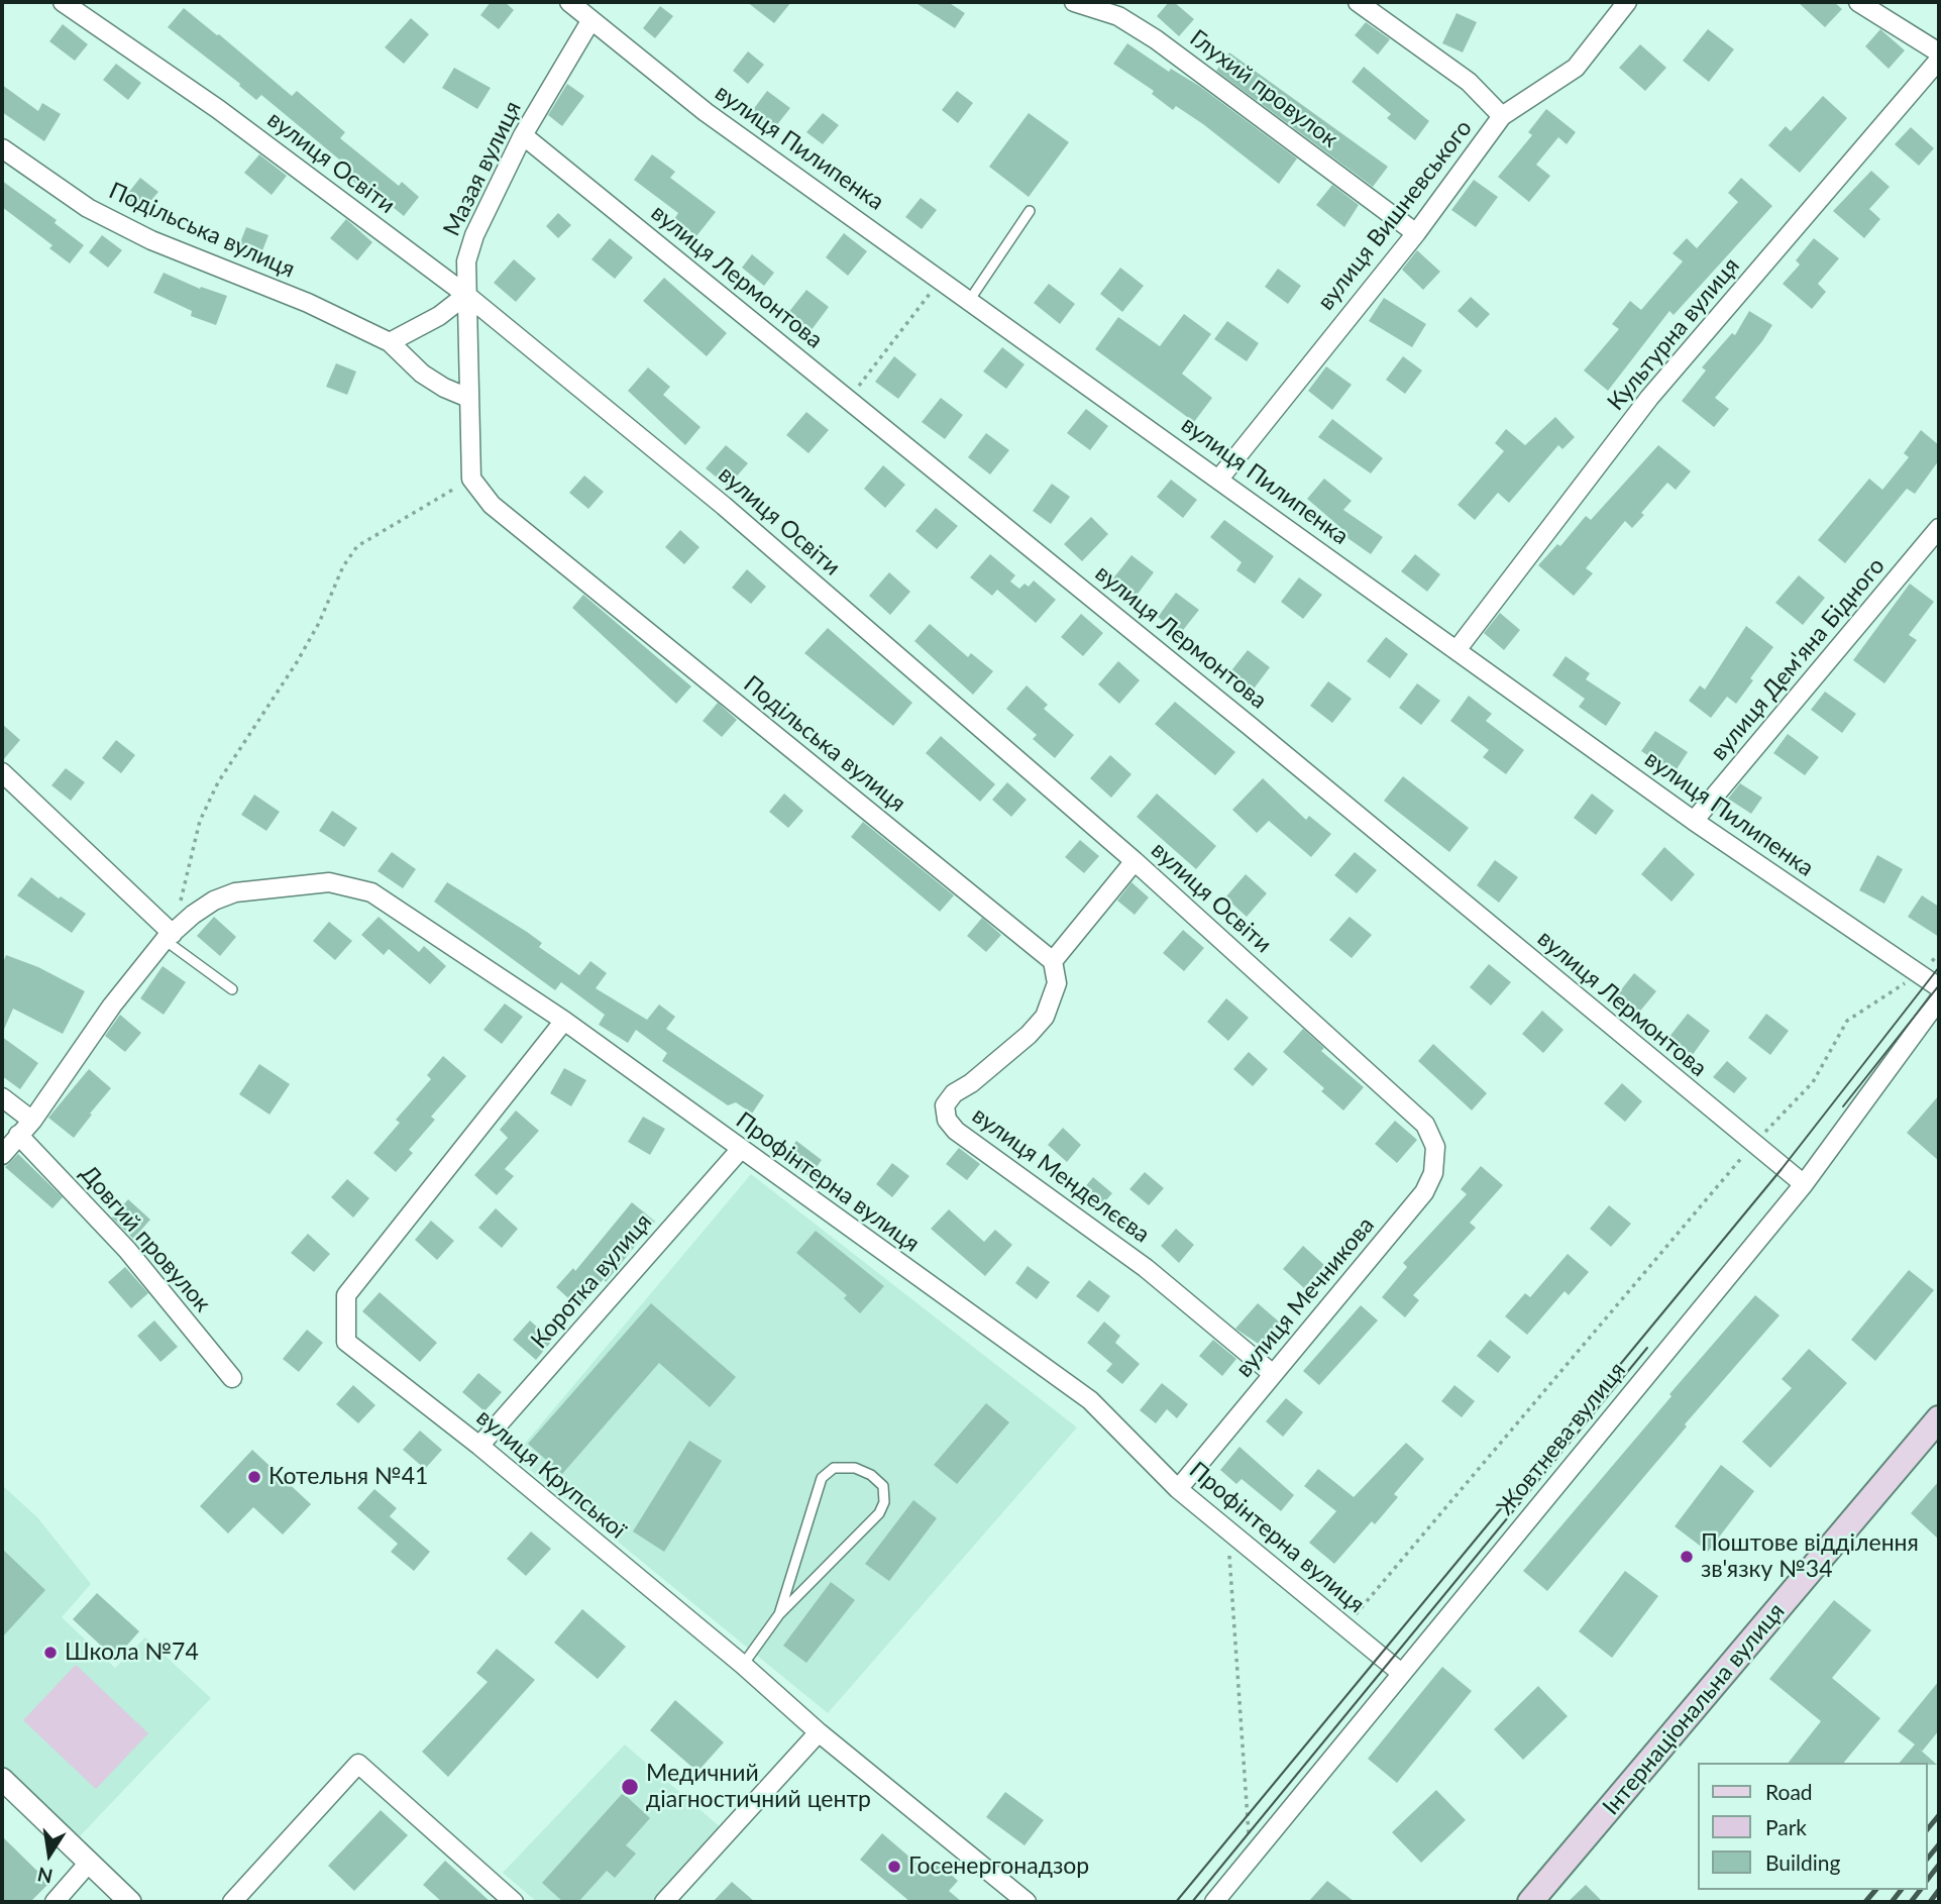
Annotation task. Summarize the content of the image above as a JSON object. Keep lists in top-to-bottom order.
{
  "streets": {
    "main road": ["Інтернаціональна вулиця"],
    "street": [
      "Глухий провулок",
      "вулиця Пилипенка",
      "вулиця Освіти",
      "Мазая вулиця",
      "вулиця Вишневського",
      "Подільська вулиця",
      "вулиця Лермонтова",
      "Культурна вулиця",
      "вулиця Дем'яна Бідного",
      "вулиця Менделєєва",
      "Профінтерна вулиця",
      "Довгий провулок",
      "Коротка вулиця",
      "вулиця Мечникова",
      "Жовтнева вулиця",
      "вулиця Крупської"
    ]
  },
  "crossings": [
    ["Глухий провулок", "вулиця Вишневського"],
    ["вулиця Пилипенка", "Мазая вулиця"],
    ["вулиця Пилипенка", "вулиця Вишневського"],
    ["вулиця Пилипенка", "Культурна вулиця"],
    ["вулиця Пилипенка", "вулиця Дем'яна Бідного"],
    ["вулиця Освіти", "Мазая вулиця"],
    ["вулиця Освіти", "вулиця Мечникова"],
    ["Мазая вулиця", "Подільська вулиця"],
    ["Мазая вулиця", "вулиця Лермонтова"],
    ["Подільська вулиця", "вулиця Менделєєва"],
    ["вулиця Лермонтова", "Жовтнева вулиця"],
    ["вулиця Менделєєва", "вулиця Мечникова"],
    ["Профінтерна вулиця", "Довгий провулок"],
    ["Профінтерна вулиця", "Коротка вулиця"],
    ["Профінтерна вулиця", "вулиця Мечникова"],
    ["Профінтерна вулиця", "Жовтнева вулиця"],
    ["Профінтерна вулиця", "вулиця Крупської"],
    ["Коротка вулиця", "вулиця Крупської"]
  ],
  "places": [
    "Котельня №41",
    "Поштове відділення зв'язку №34",
    "Школа №74",
    "Медичний діагностичний центр",
    "Госенергонадзор"
  ],
  "legend": ["Road", "Park", "Building"],
  "north": "bottom"
}
